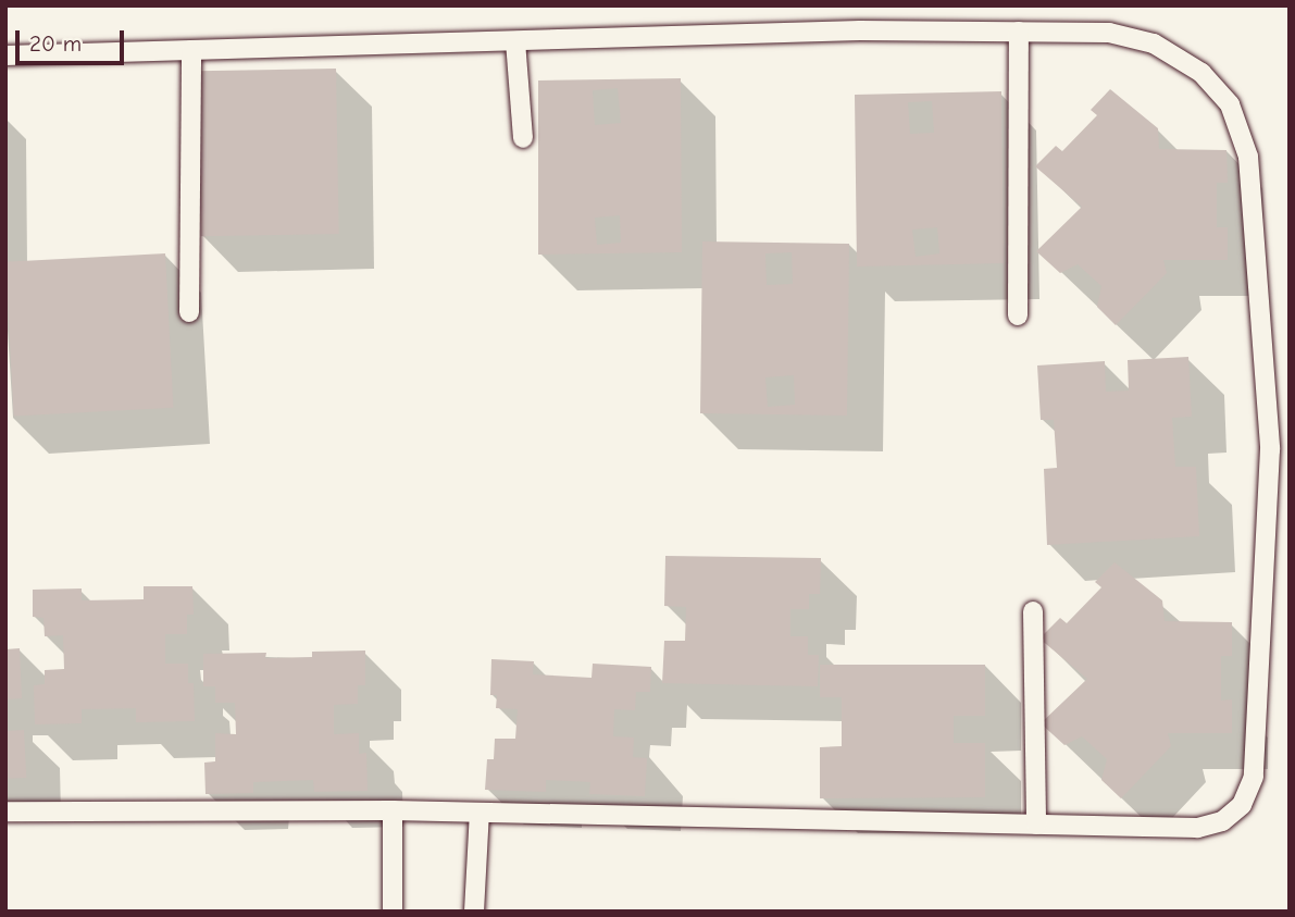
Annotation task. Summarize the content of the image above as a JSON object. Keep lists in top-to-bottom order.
{
  "scale_bar": "20 m"
}
